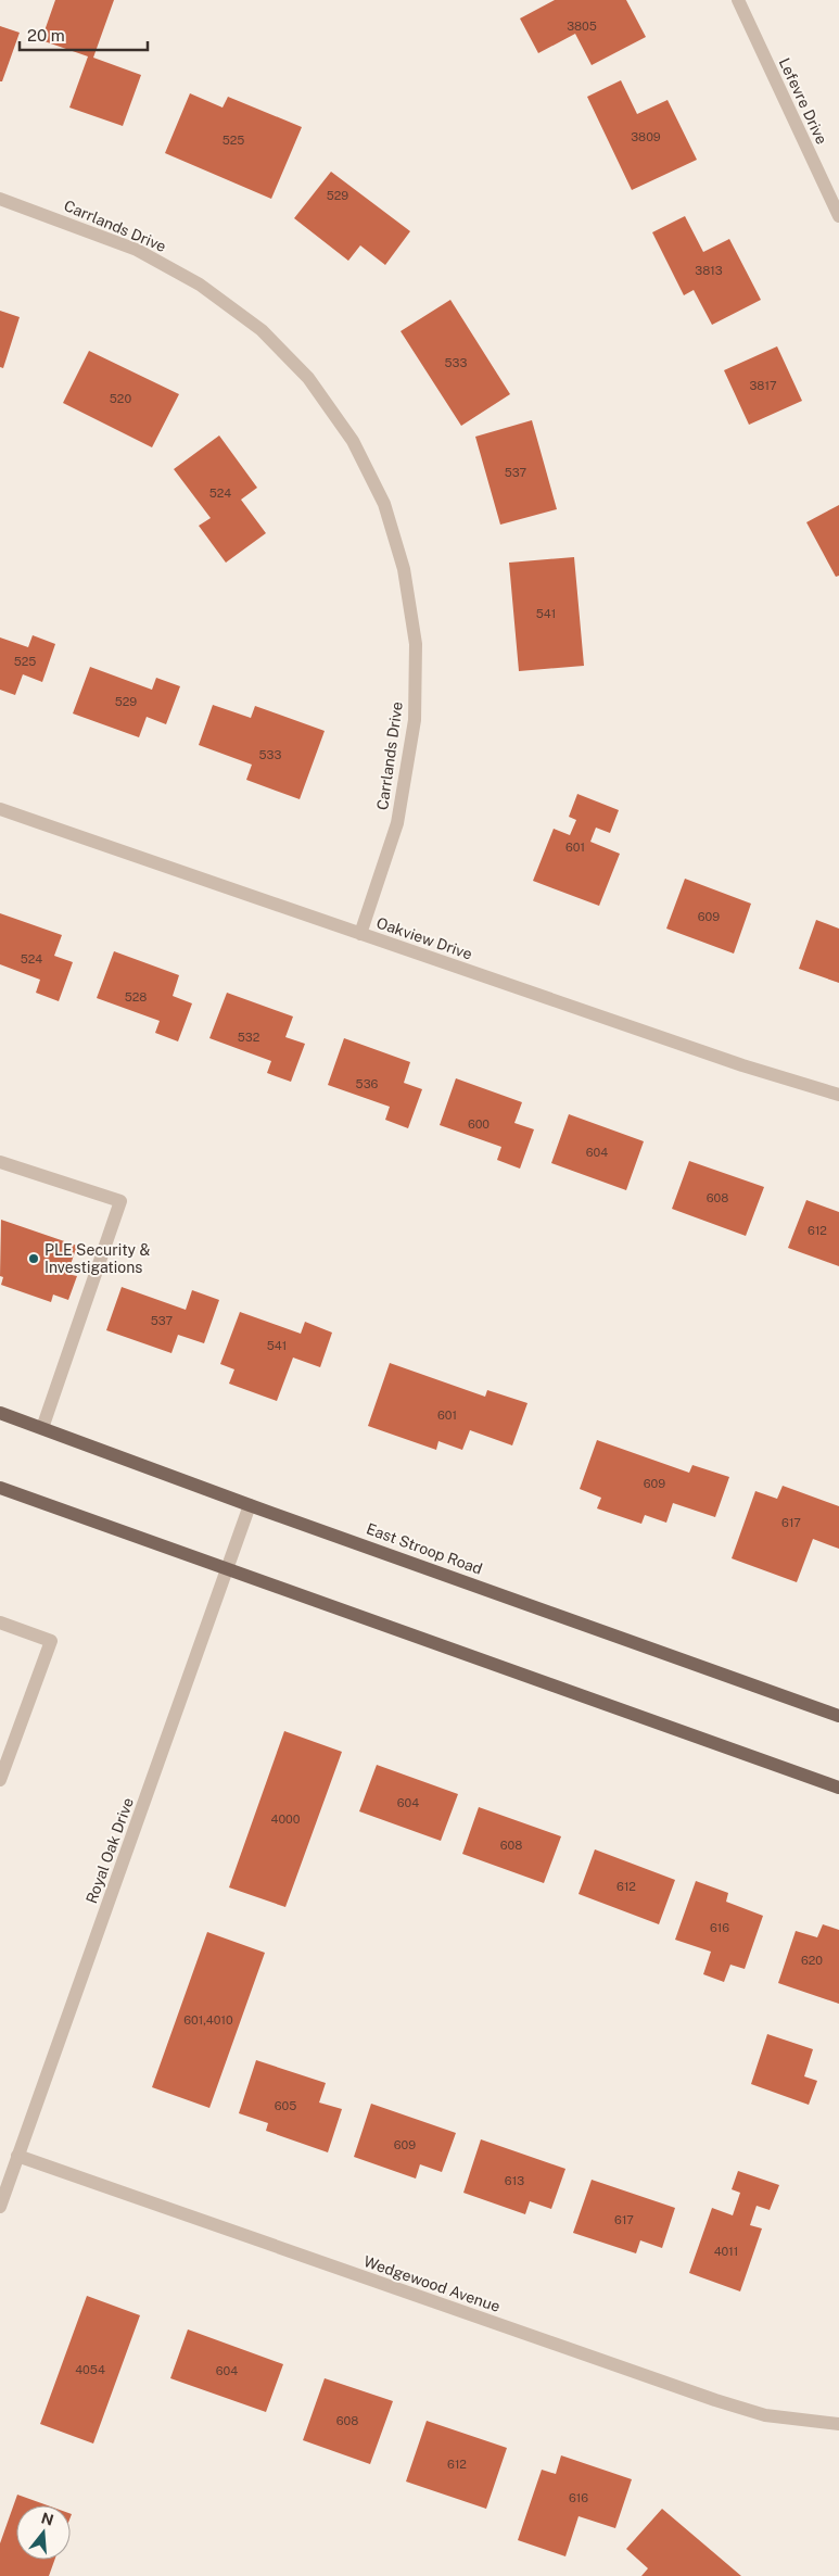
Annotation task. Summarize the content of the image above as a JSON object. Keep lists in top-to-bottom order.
{
  "streets": {
    "main road": ["East Stroop Road"],
    "street": [
      "Lefevre Drive",
      "Carrlands Drive",
      "Oakview Drive",
      "Royal Oak Drive",
      "Wedgewood Avenue"
    ]
  },
  "crossings": [
    ["Carrlands Drive", "Oakview Drive"],
    ["East Stroop Road", "Royal Oak Drive"],
    ["Royal Oak Drive", "Wedgewood Avenue"]
  ],
  "places": ["PLE Security & Investigations"],
  "house_numbers": [
    "3805",
    "3809",
    "525",
    "529",
    "3813",
    "533",
    "3817",
    "520",
    "537",
    "524",
    "541",
    "525",
    "529",
    "533",
    "601",
    "609",
    "524",
    "528",
    "532",
    "536",
    "600",
    "604",
    "608",
    "612",
    "537",
    "541",
    "601",
    "609",
    "617",
    "604",
    "4000",
    "608",
    "612",
    "616",
    "620",
    "601,4010",
    "605",
    "609",
    "613",
    "617",
    "4011",
    "4054",
    "604",
    "608",
    "612",
    "616"
  ],
  "scale_bar": "20 m",
  "north": "top"
}
